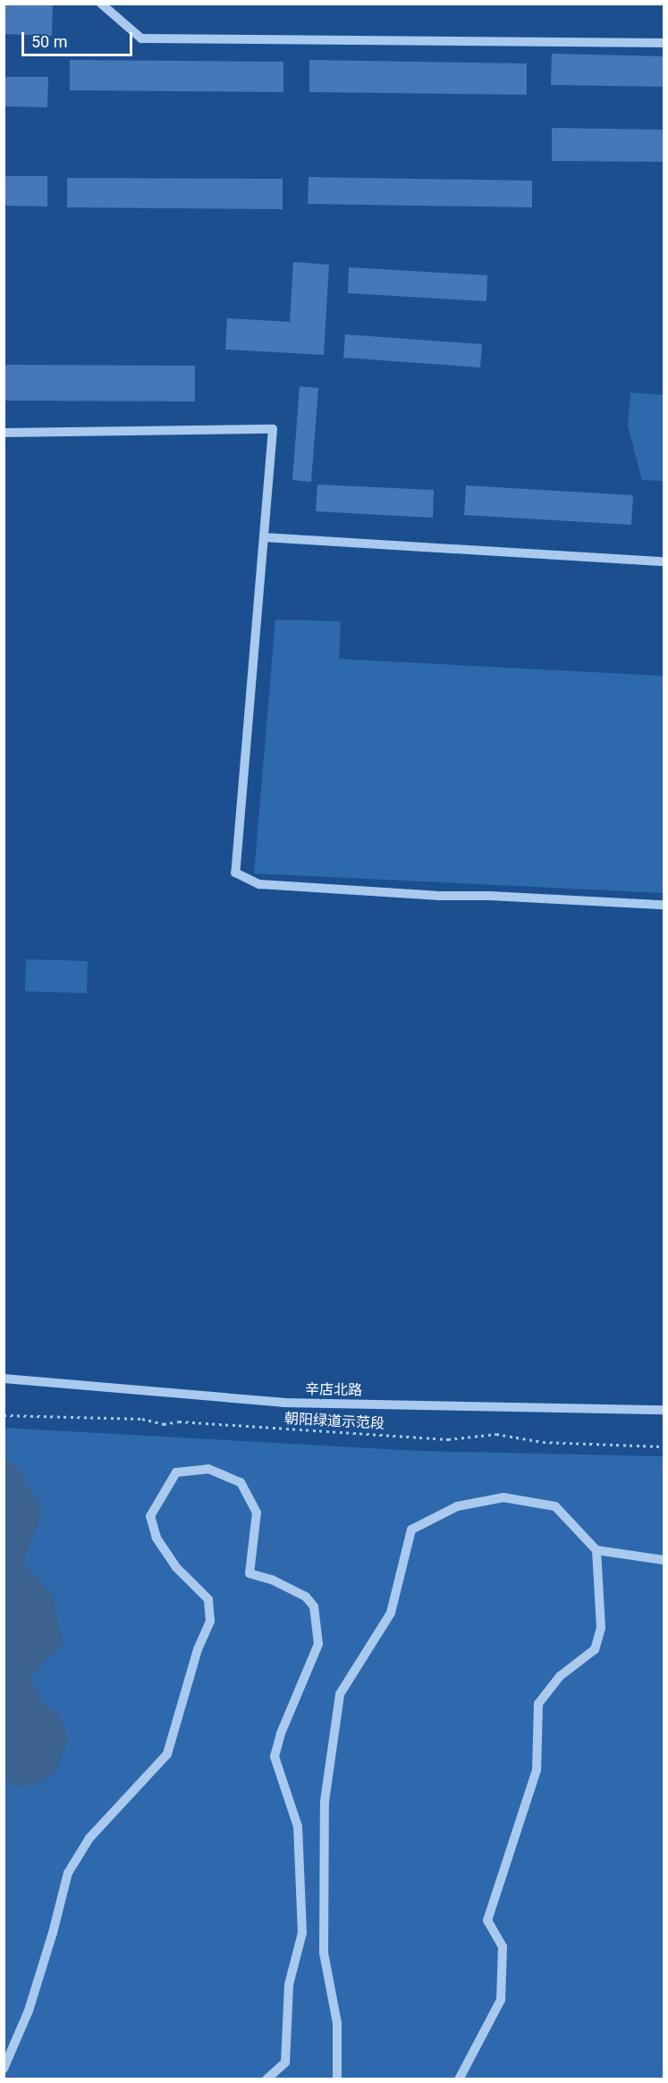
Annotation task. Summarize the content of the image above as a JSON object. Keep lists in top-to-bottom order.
{
  "streets": {
    "street": ["辛店北路"],
    "path": ["朝阳绿道示范段"]
  },
  "scale_bar": "50 m"
}
